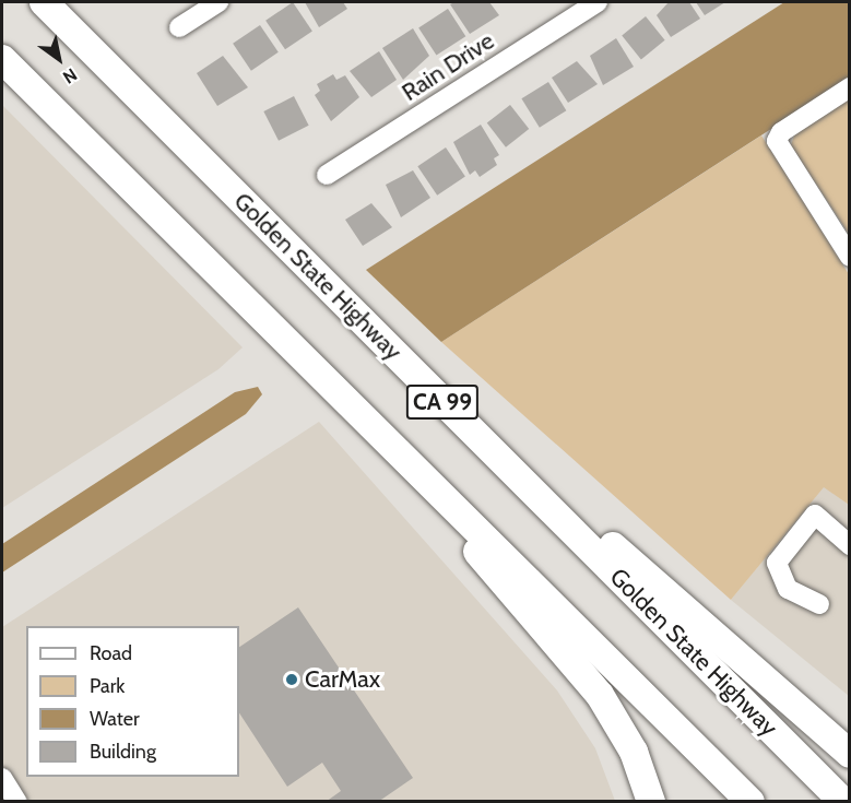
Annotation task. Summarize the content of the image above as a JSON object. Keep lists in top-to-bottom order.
{
  "streets": {
    "highway": ["Golden State Highway", "CA 99"],
    "street": ["Rain Drive"]
  },
  "places": ["CarMax"],
  "legend": [
    "Road",
    "Park",
    "Water",
    "Building"
  ],
  "north": "bottom right"
}
